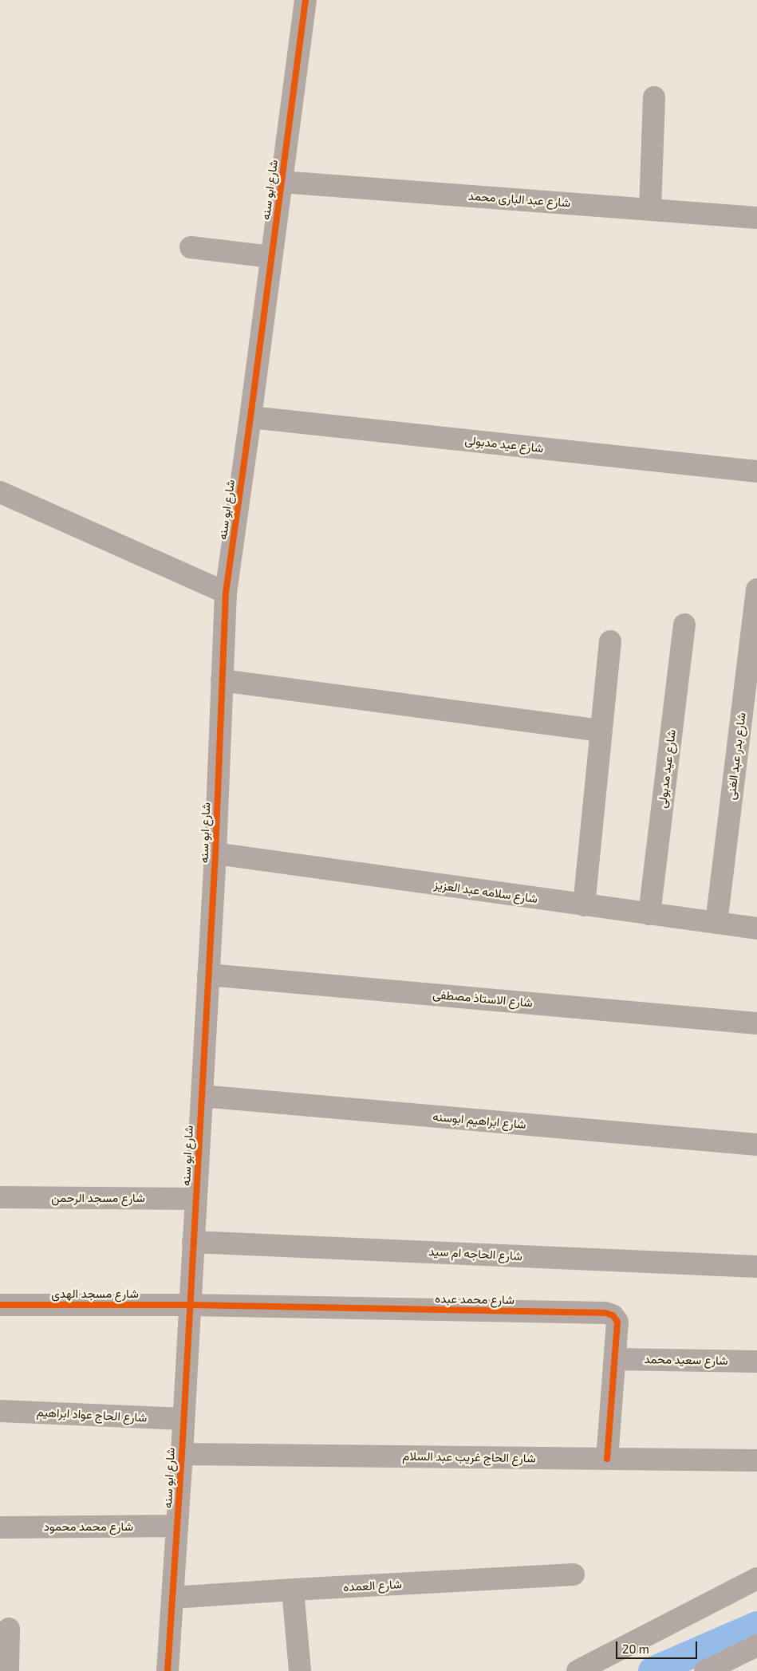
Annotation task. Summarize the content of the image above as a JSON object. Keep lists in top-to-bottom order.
{
  "streets": {
    "street": [
      "شارع ابو سنه",
      "شارع عبد البارى محمد",
      "شارع عيد مدبولى",
      "شارع بدر عبد الغنى",
      "شارع سلامه عبد العزيز",
      "شارع الاستاذ مصطفى",
      "شارع ابراهيم ابوسنه",
      "شارع مسجد الرحمن",
      "شارع الحاجه ام سيد",
      "شارع مسجد الهدى",
      "شارع محمد عبده",
      "شارع سعيد محمد",
      "شارع الحاج عواد ابراهيم",
      "شارع الحاج غريب عبد السلام",
      "شارع محمد محمود",
      "شارع العمده"
    ]
  },
  "crossings": [
    ["شارع ابو سنه", "شارع عبد البارى محمد"],
    ["شارع ابو سنه", "شارع عيد مدبولى"],
    ["شارع ابو سنه", "شارع سلامه عبد العزيز"],
    ["شارع ابو سنه", "شارع الاستاذ مصطفى"],
    ["شارع ابو سنه", "شارع ابراهيم ابوسنه"],
    ["شارع ابو سنه", "شارع مسجد الرحمن"],
    ["شارع ابو سنه", "شارع الحاجه ام سيد"],
    ["شارع ابو سنه", "شارع مسجد الهدى"],
    ["شارع ابو سنه", "شارع محمد عبده"],
    ["شارع ابو سنه", "شارع الحاج عواد ابراهيم"],
    ["شارع ابو سنه", "شارع الحاج غريب عبد السلام"],
    ["شارع ابو سنه", "شارع محمد محمود"],
    ["شارع ابو سنه", "شارع العمده"],
    ["شارع عيد مدبولى", "شارع سلامه عبد العزيز"],
    ["شارع بدر عبد الغنى", "شارع سلامه عبد العزيز"],
    ["شارع مسجد الهدى", "شارع محمد عبده"],
    ["شارع محمد عبده", "شارع سعيد محمد"],
    ["شارع محمد عبده", "شارع الحاج غريب عبد السلام"]
  ],
  "scale_bar": "20 m"
}
